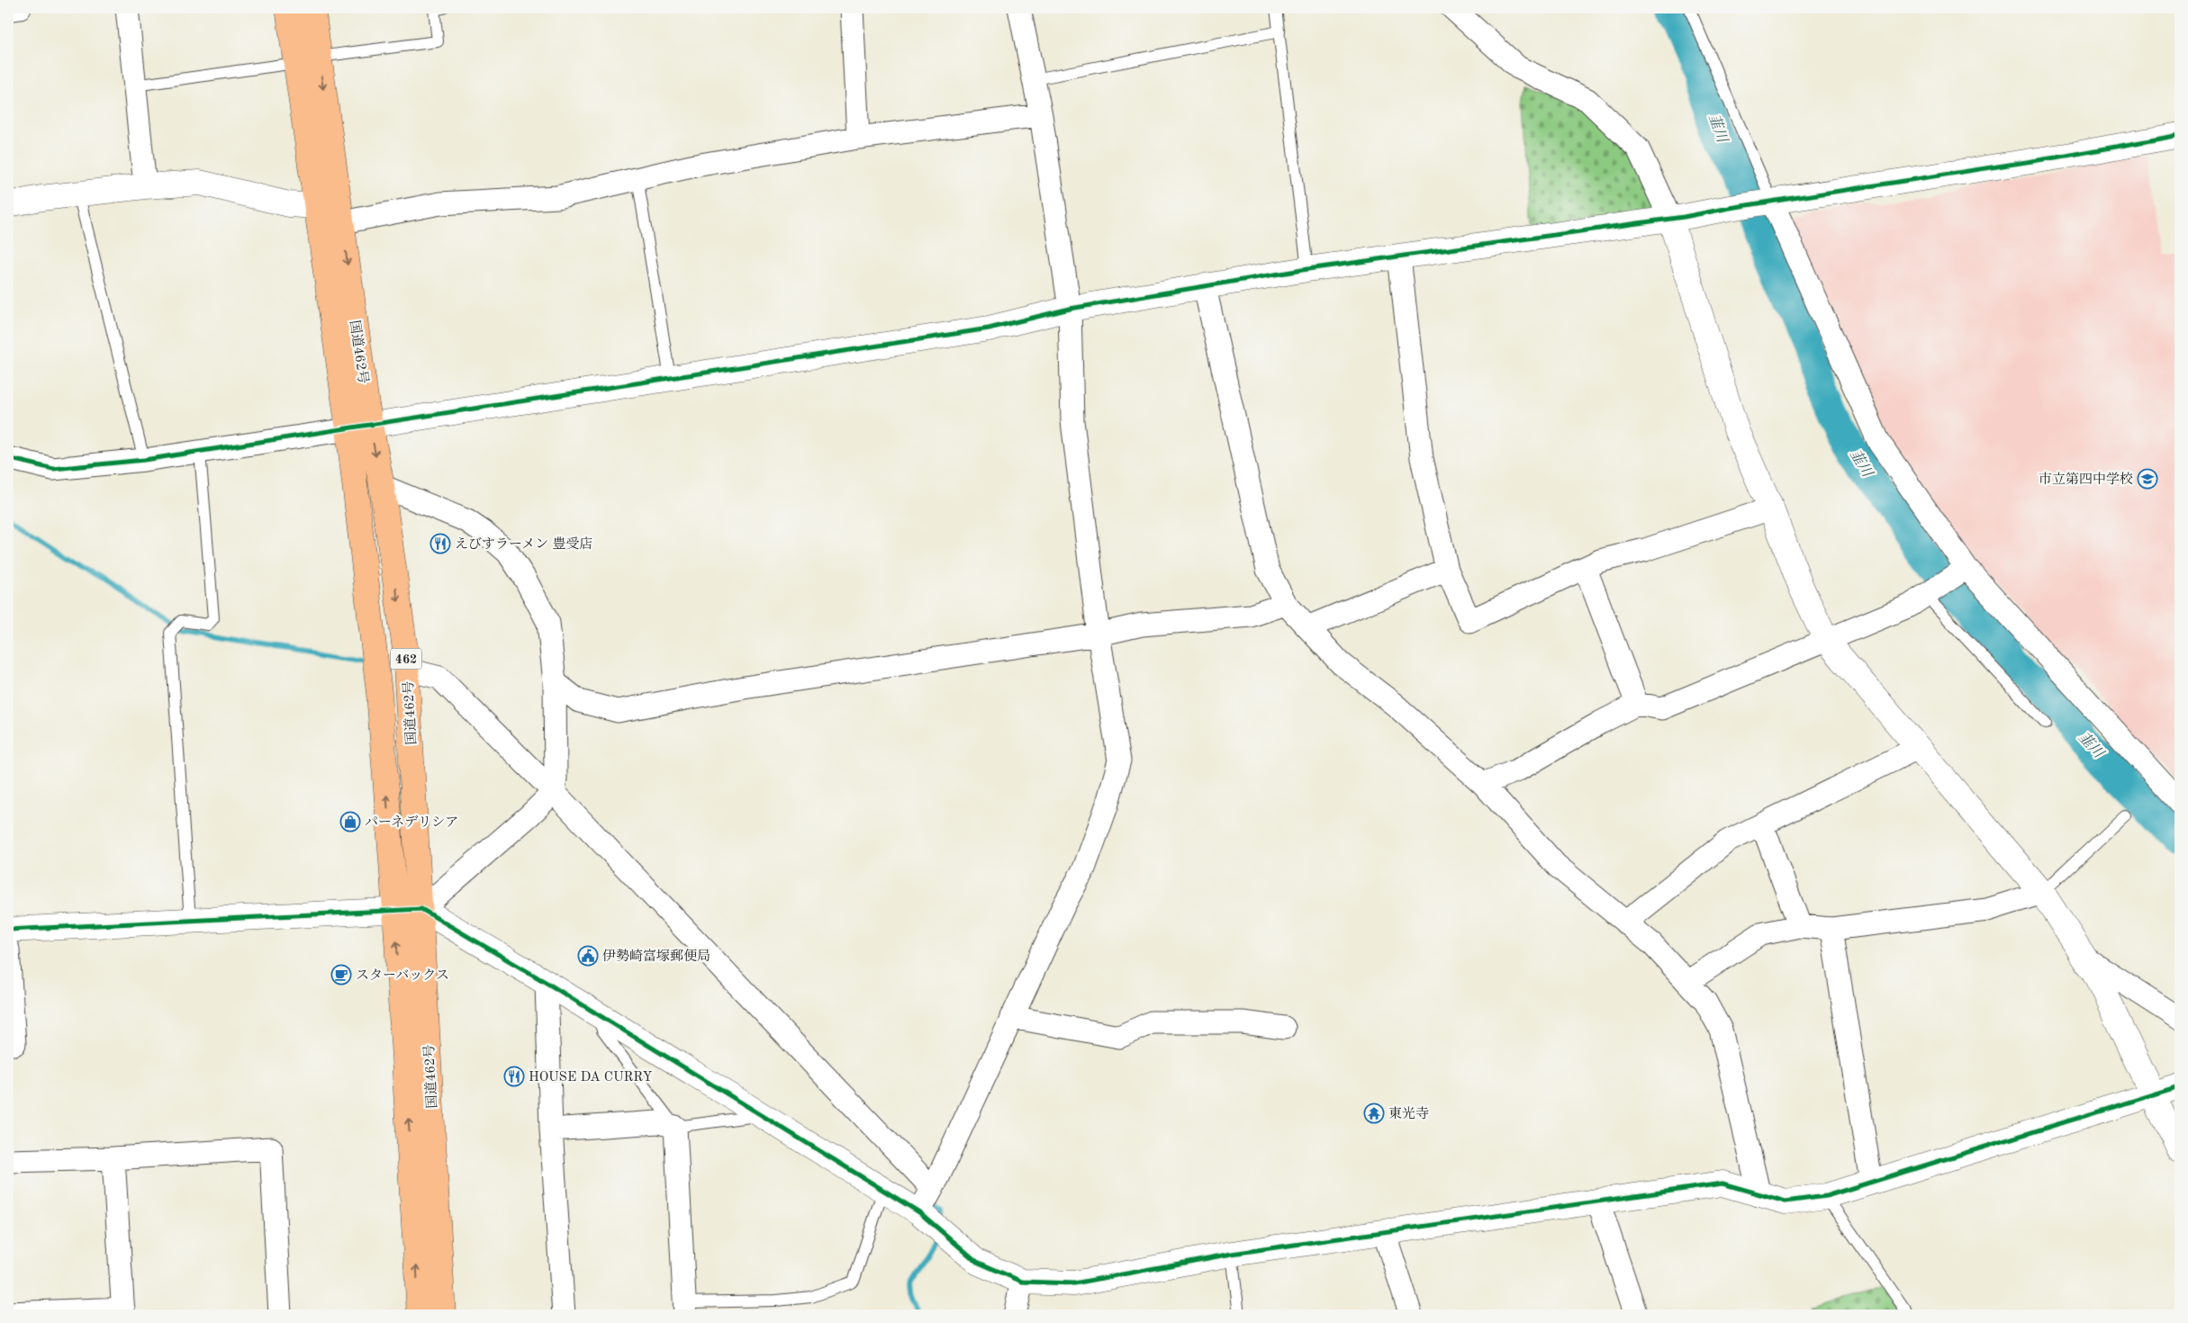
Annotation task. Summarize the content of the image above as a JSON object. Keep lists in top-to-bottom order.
{
  "streets": {
    "highway": ["国道462号", "462"]
  },
  "water": ["韮川"],
  "places": {
    "school or university": ["市立第四中学校"],
    "restaurant": ["えびすラーメン 豊受店", "HOUSE DA CURRY"],
    "shop": ["パーネデリシア"],
    "public building": ["伊勢崎富塚郵便局"],
    "cafe": ["スターバックス"],
    "temple": ["東光寺"]
  }
}
